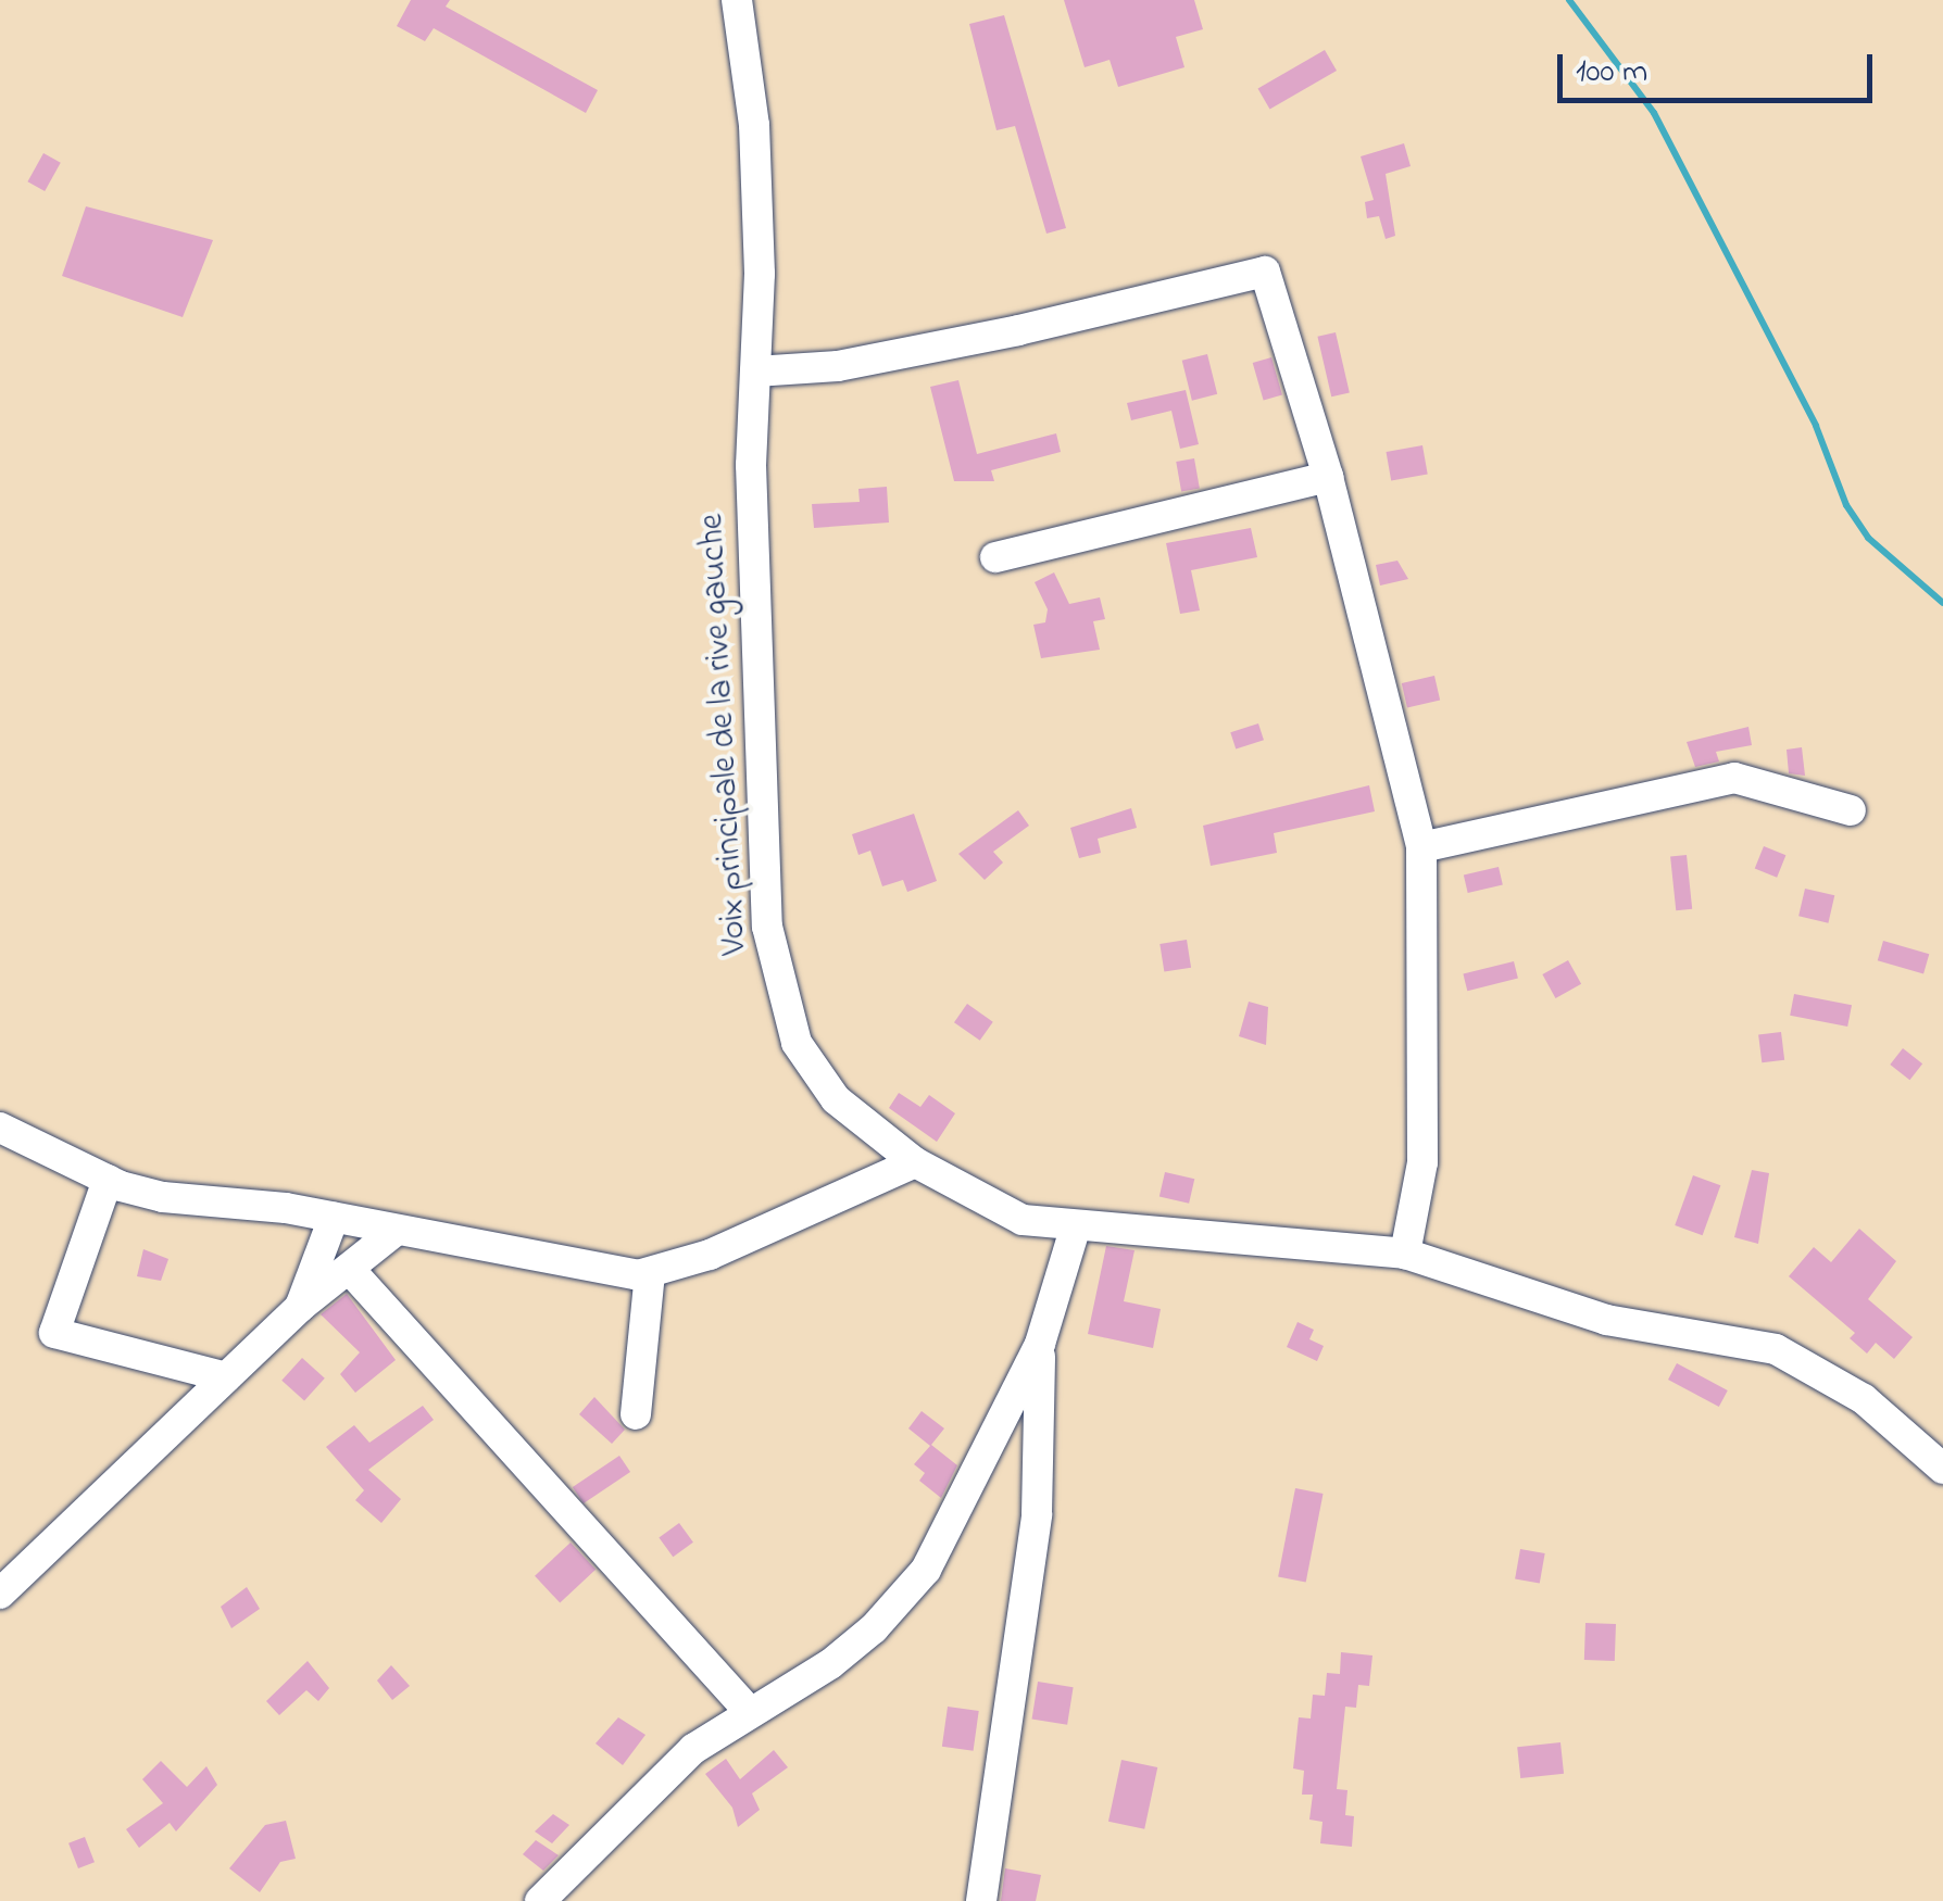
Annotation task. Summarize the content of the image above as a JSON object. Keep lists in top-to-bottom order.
{
  "streets": {
    "street": ["Voix principale de la rive gauche"]
  },
  "scale_bar": "100 m"
}
